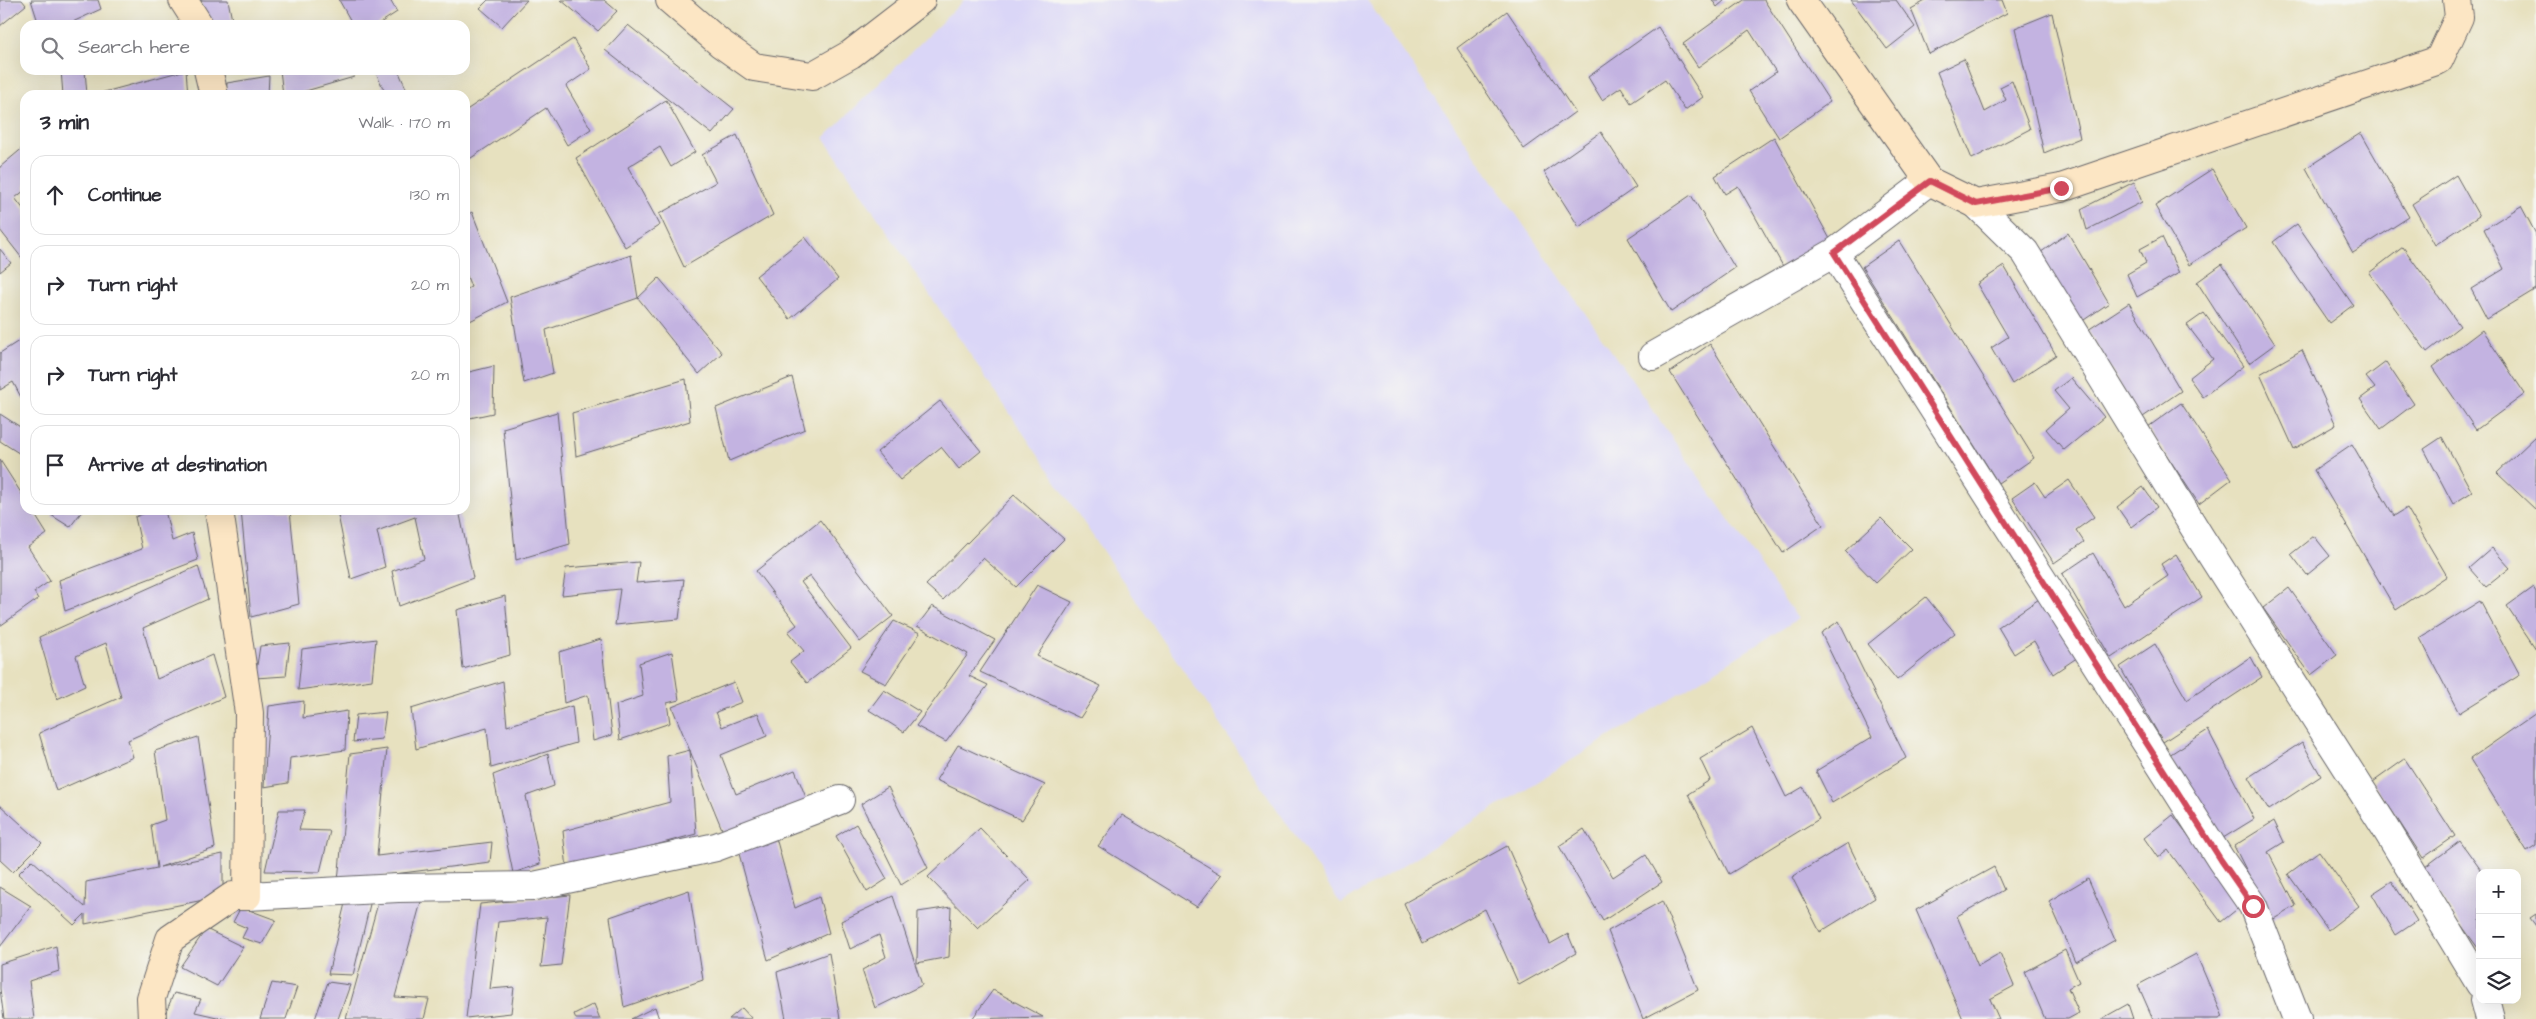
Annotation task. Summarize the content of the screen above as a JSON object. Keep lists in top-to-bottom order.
{
  "page": {
    "search": "Search here",
    "heading": ["3 min", "Walk · 170 m"],
    "list": [
      ["Continue", "130 m"],
      ["Turn right", "20 m"],
      ["Turn right", "20 m"],
      "Arrive at destination"
    ],
    "map_buttons": ["+", "−"]
  }
}
